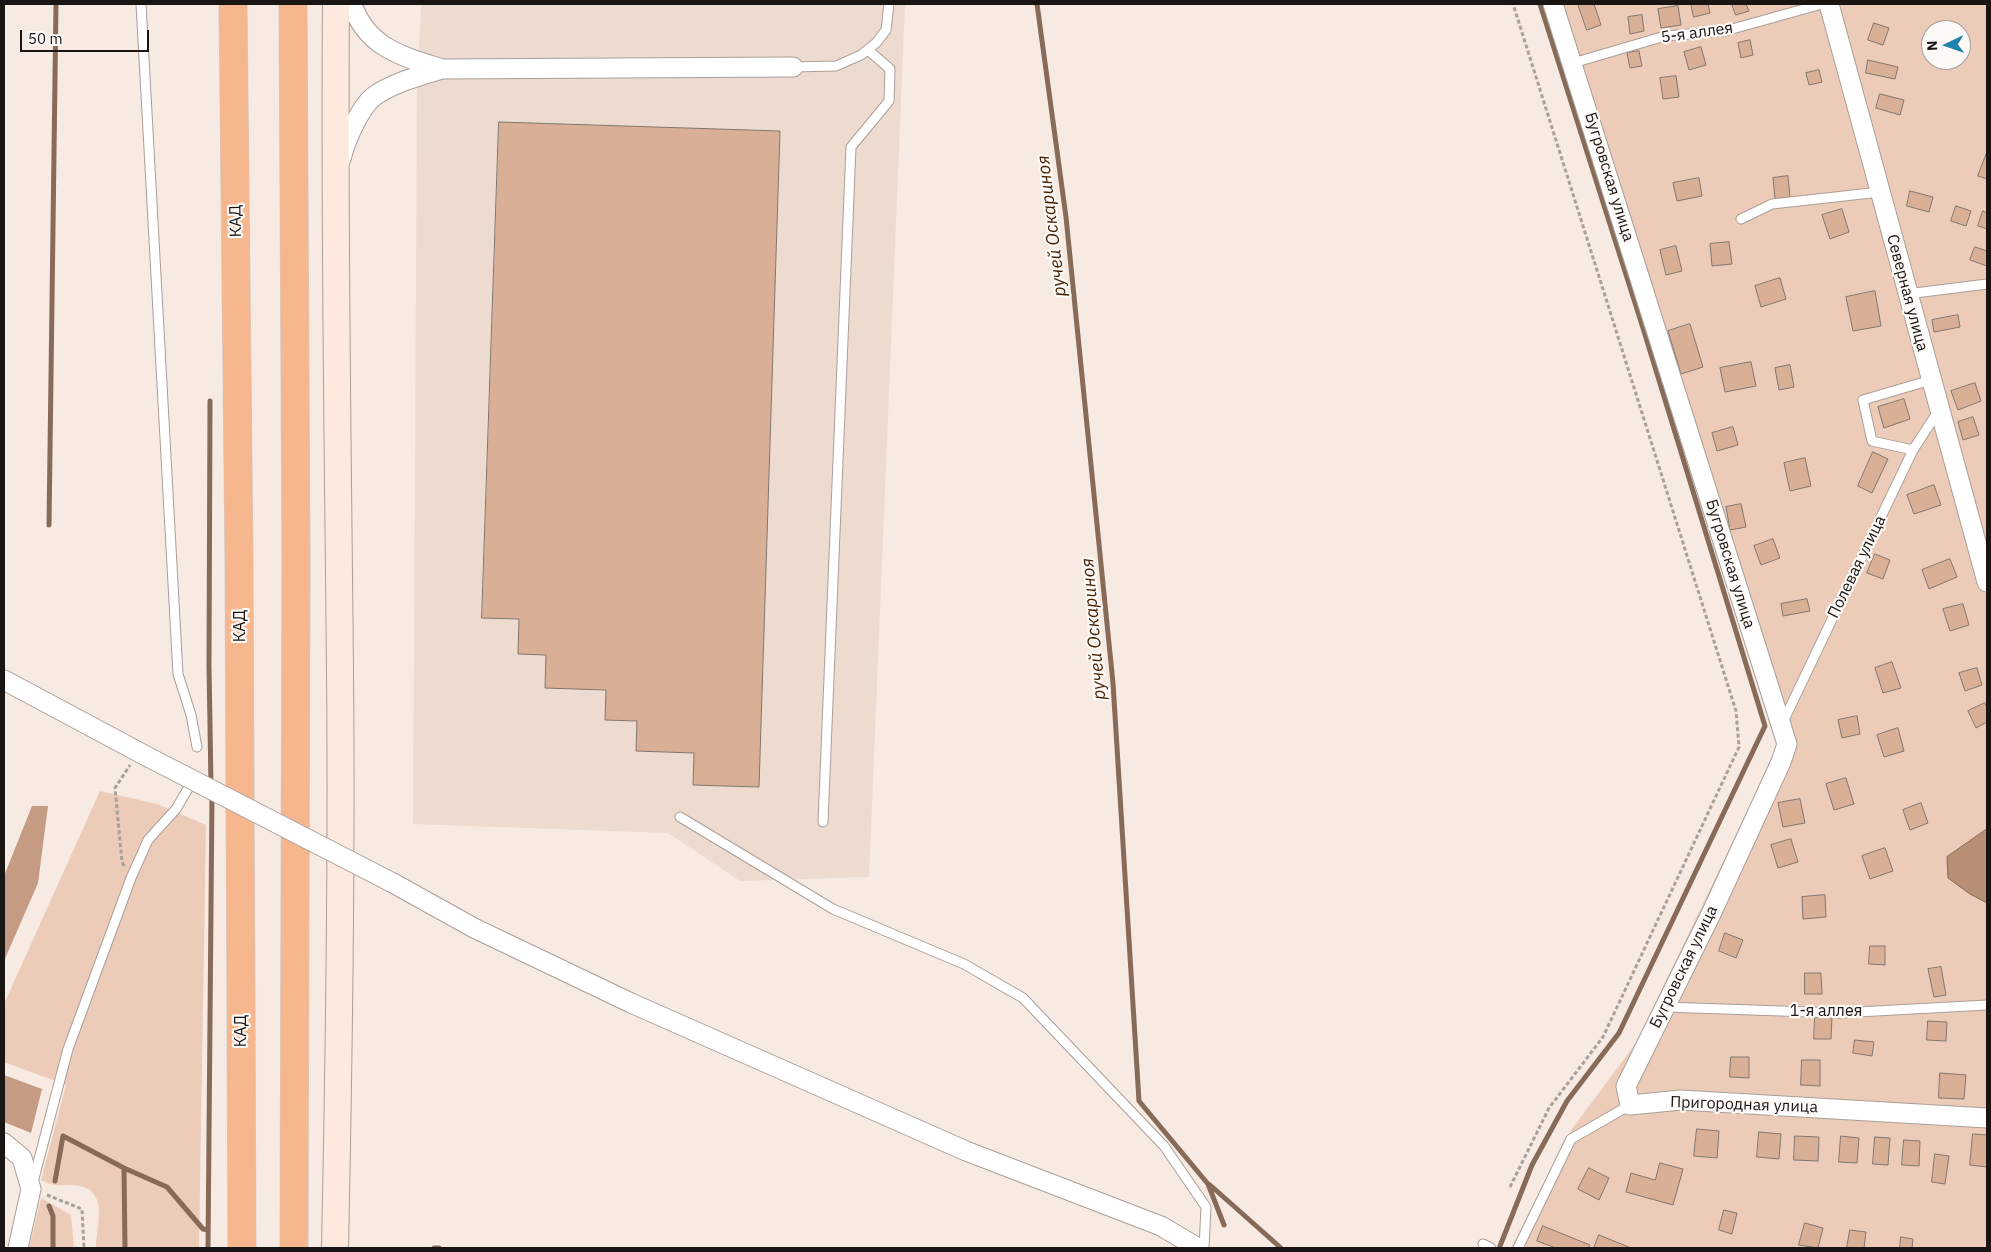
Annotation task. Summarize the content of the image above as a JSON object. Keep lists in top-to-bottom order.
{
  "streets": {
    "highway": ["КАД"],
    "street": ["Бугровская улица", "Северная улица", "Пригородная улица"],
    "lane": ["5-я аллея", "Полевая улица", "1-я аллея"]
  },
  "crossings": [
    ["5-я аллея", "Бугровская улица"],
    ["Бугровская улица", "Полевая улица"],
    ["Бугровская улица", "1-я аллея"],
    ["Бугровская улица", "Пригородная улица"],
    ["Северная улица", "Полевая улица"]
  ],
  "water": ["ручей Оскариноя"],
  "scale_bar": "50 m",
  "north": "left"
}
